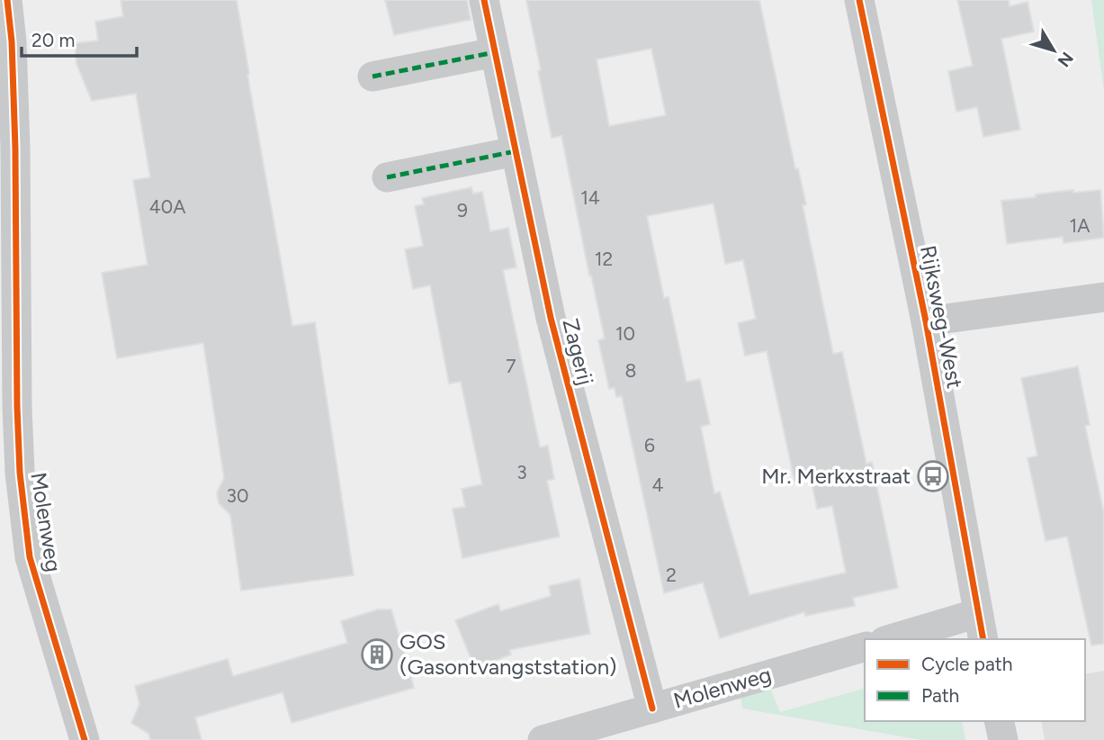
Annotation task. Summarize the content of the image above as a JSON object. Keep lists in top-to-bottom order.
{
  "streets": {
    "street": ["Rijksweg-West", "Zagerij", "Molenweg"]
  },
  "crossings": [
    ["Zagerij", "Molenweg"]
  ],
  "places": {
    "bus stop": ["Mr. Merkxstraat"],
    "building": ["GOS (Gasontvangststation)"]
  },
  "house_numbers": [
    "14",
    "40A",
    "9",
    "1A",
    "12",
    "10",
    "7",
    "8",
    "6",
    "3",
    "4",
    "30",
    "2"
  ],
  "legend": ["Cycle path", "Path"],
  "scale_bar": "20 m",
  "north": "bottom right"
}
